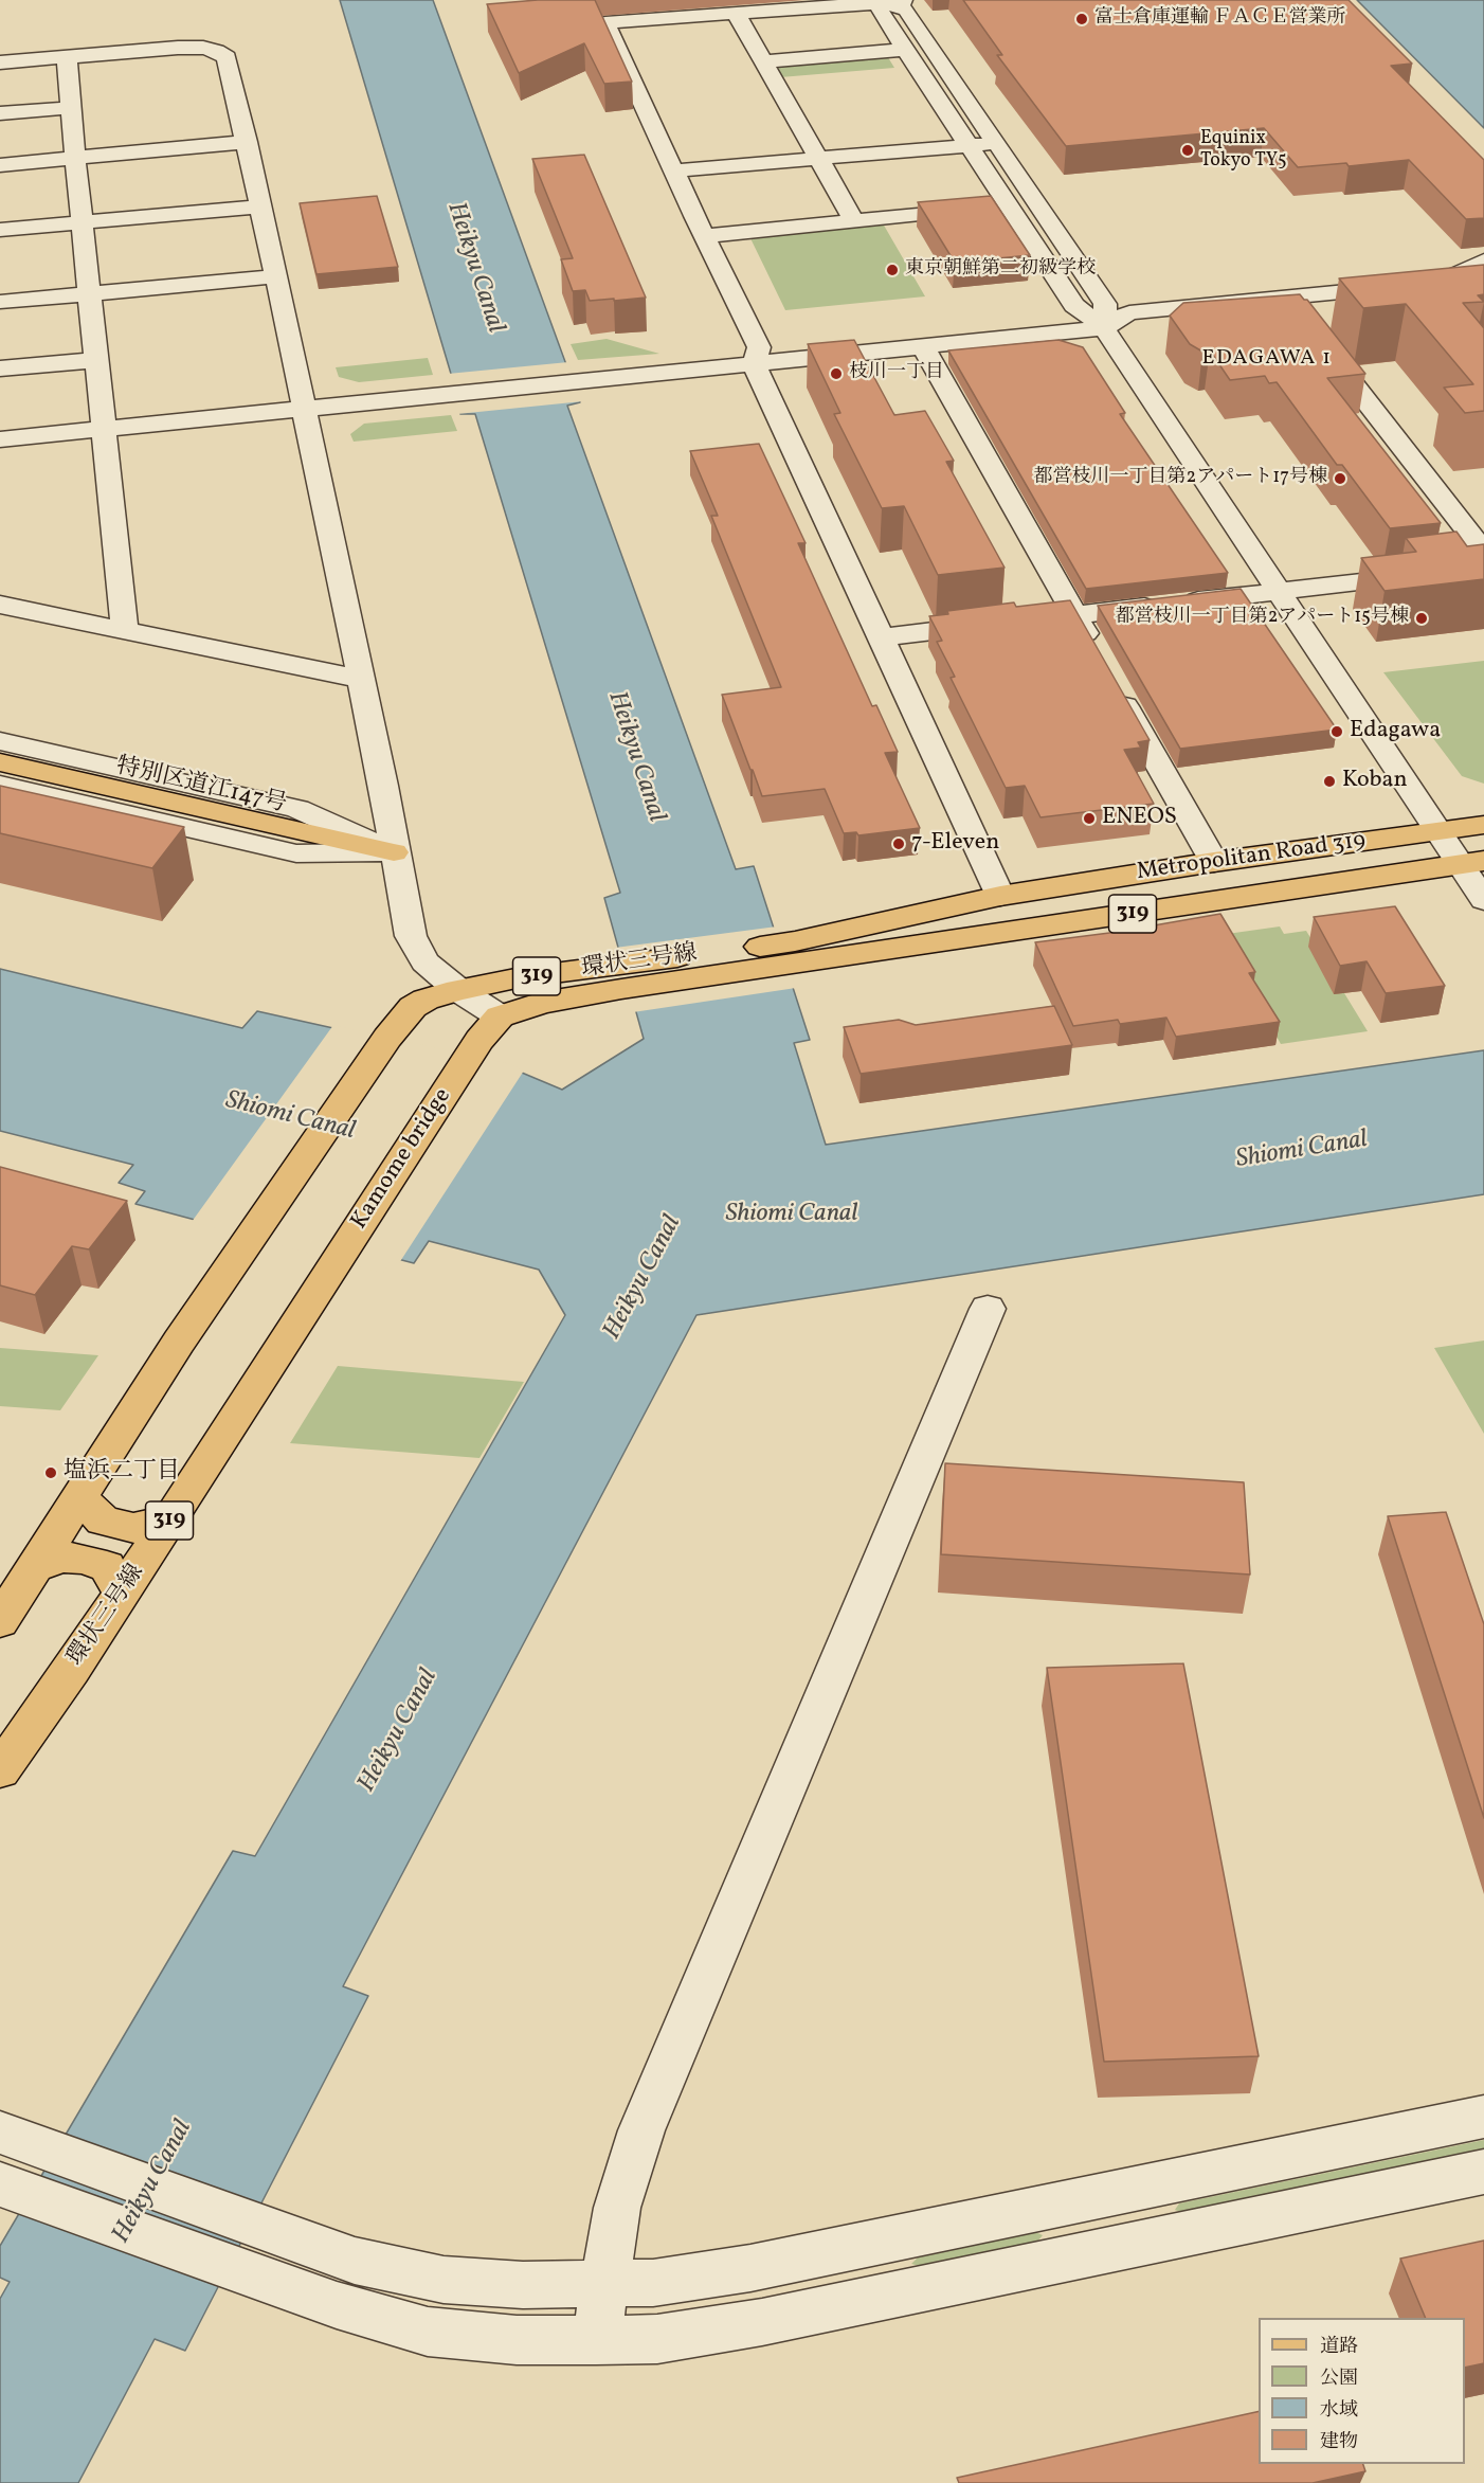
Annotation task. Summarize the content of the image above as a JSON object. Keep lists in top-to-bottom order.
{
  "streets": {
    "main road": [
      "Metropolitan Road 319",
      "319",
      "環状三号線",
      "Kamome bridge"
    ],
    "street": ["特別区道江147号"]
  },
  "crossings": [
    ["Metropolitan Road 319", "環状三号線"],
    ["319", "環状三号線"],
    ["環状三号線", "Kamome bridge"]
  ],
  "districts": ["EDAGAWA 1"],
  "water": ["Heikyu Canal", "Shiomi Canal"],
  "places": [
    "富士倉庫運輸 ＦＡＣＥ営業所",
    "Equinix Tokyo TY5",
    "東京朝鮮第二初級学校",
    "枝川一丁目",
    "都営枝川一丁目第2アパート17号棟",
    "都営枝川一丁目第2アパート15号棟",
    "Edagawa",
    "Koban",
    "ENEOS",
    "7-Eleven",
    "塩浜二丁目"
  ],
  "legend": [
    "道路",
    "公園",
    "水域",
    "建物"
  ]
}
